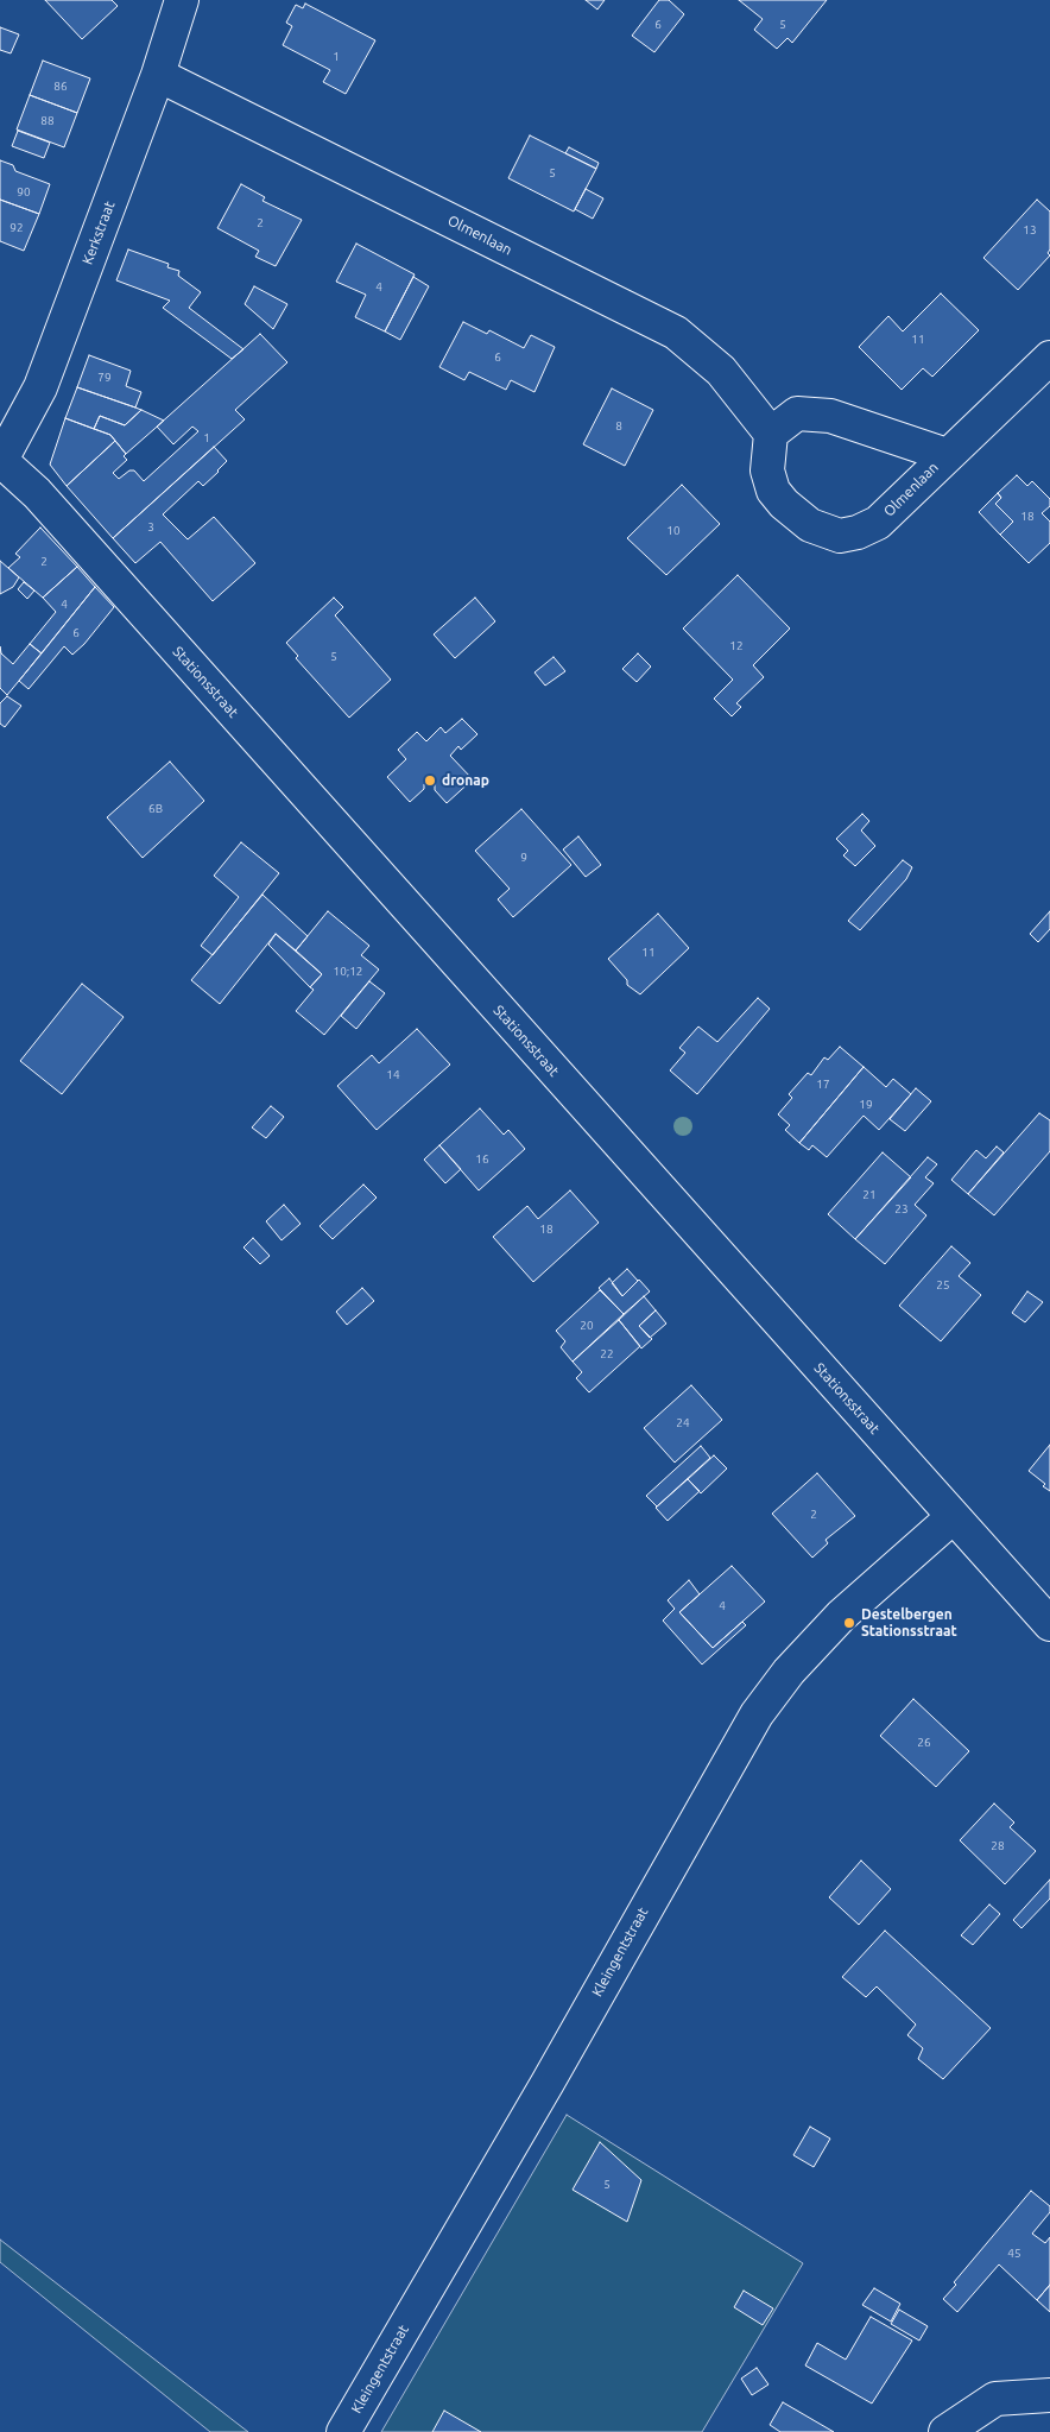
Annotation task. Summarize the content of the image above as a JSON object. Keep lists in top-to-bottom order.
{
  "streets": {
    "street": [
      "Kerkstraat",
      "Olmenlaan",
      "Stationsstraat",
      "Kleingentstraat"
    ]
  },
  "crossings": [
    ["Kerkstraat", "Olmenlaan"],
    ["Kerkstraat", "Stationsstraat"],
    ["Stationsstraat", "Kleingentstraat"]
  ],
  "places": ["dronap", "Destelbergen Stationsstraat"],
  "house_numbers": [
    "6",
    "5",
    "1",
    "86",
    "88",
    "5",
    "90",
    "2",
    "92",
    "13",
    "4",
    "11",
    "6",
    "79",
    "8",
    "1",
    "18",
    "3",
    "10",
    "2",
    "4",
    "6",
    "12",
    "5",
    "6B",
    "9",
    "11",
    "10;12",
    "14",
    "17",
    "19",
    "16",
    "21",
    "23",
    "18",
    "25",
    "20",
    "22",
    "24",
    "2",
    "4",
    "26",
    "28",
    "5",
    "45"
  ]
}
